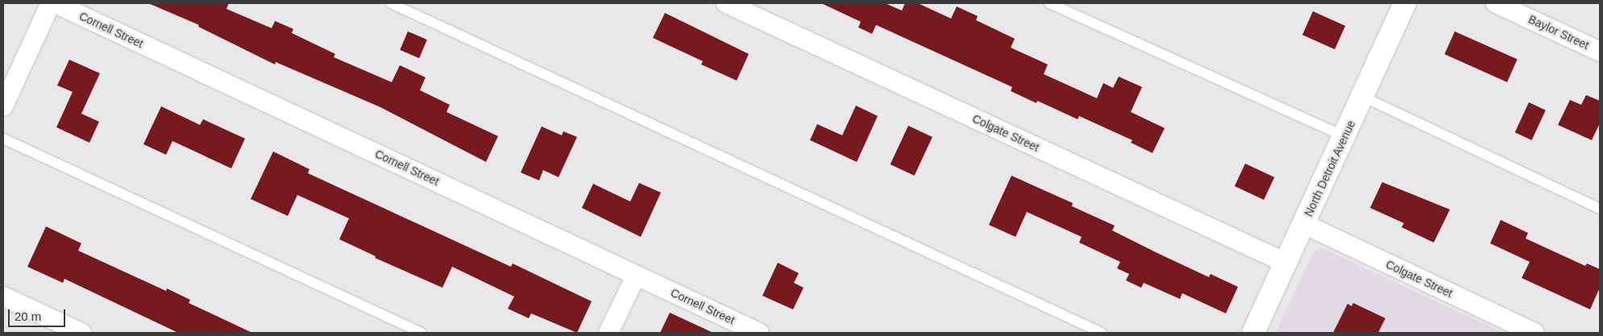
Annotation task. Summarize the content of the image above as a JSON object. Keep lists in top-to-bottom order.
{
  "streets": {
    "street": [
      "Cornell Street",
      "Baylor Street",
      "Colgate Street",
      "North Detroit Avenue"
    ]
  },
  "crossings": [
    ["Colgate Street", "North Detroit Avenue"]
  ],
  "scale_bar": "20 m"
}
